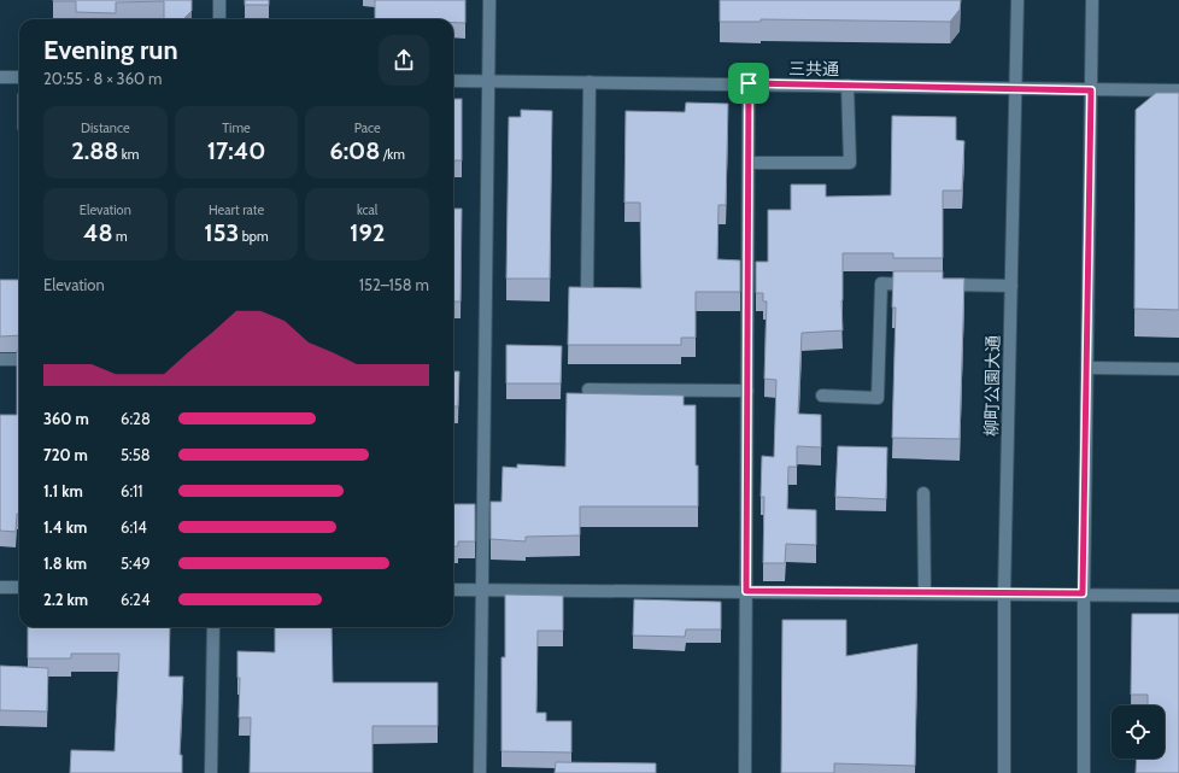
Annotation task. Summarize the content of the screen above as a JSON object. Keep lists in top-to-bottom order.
{
  "streets": {
    "street": ["三共通", "柳町公園大通"]
  },
  "crossings": [
    ["三共通", "柳町公園大通"]
  ],
  "page": {
    "heading": ["Evening run", "20:55 · 8 × 360 m"],
    "stats": [
      ["Distance", "2.88 km"],
      ["Time", "17:40"],
      ["Pace", "6:08 /km"],
      ["Elevation", "48 m"],
      ["Heart rate", "153 bpm"],
      ["kcal", "192"]
    ],
    "chart": ["Elevation", "152–158 m"],
    "list": [
      {
        "name": "360 m",
        "note": "6:28"
      },
      {
        "name": "720 m",
        "note": "5:58"
      },
      {
        "name": "1.1 km",
        "note": "6:11"
      },
      {
        "name": "1.4 km",
        "note": "6:14"
      },
      {
        "name": "1.8 km",
        "note": "5:49"
      },
      {
        "name": "2.2 km",
        "note": "6:24"
      }
    ]
  }
}
